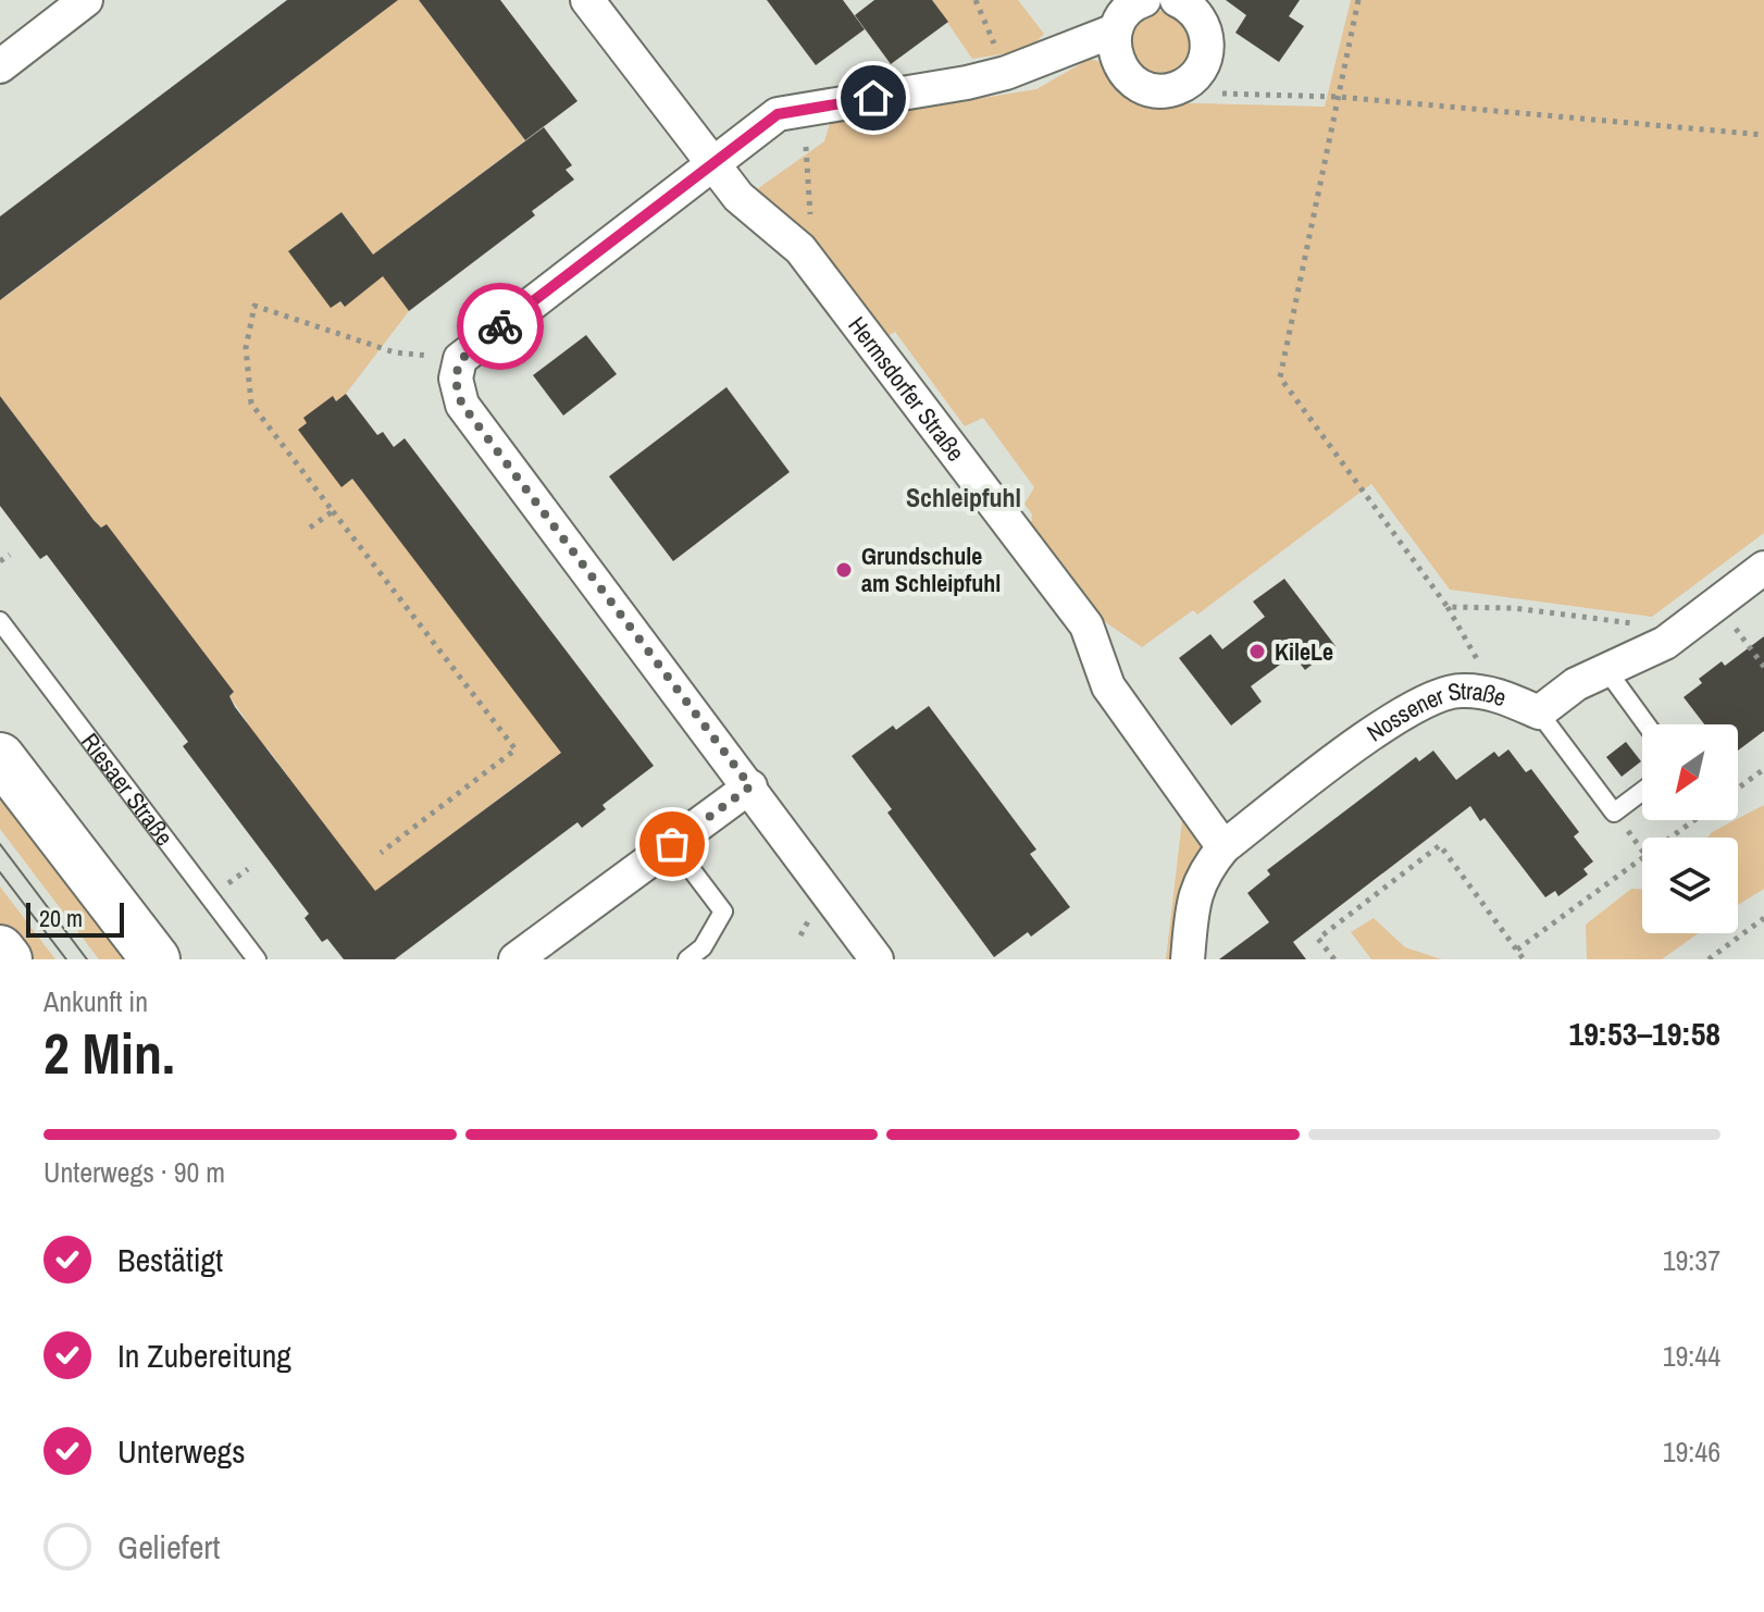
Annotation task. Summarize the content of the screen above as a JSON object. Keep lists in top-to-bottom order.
{
  "streets": {
    "street": ["Hermsdorfer Straße", "Nossener Straße"],
    "lane": ["Riesaer Straße"]
  },
  "crossings": [
    ["Hermsdorfer Straße", "Nossener Straße"]
  ],
  "districts": ["Schleipfuhl"],
  "places": ["Grundschule am Schleipfuhl", "KileLe"],
  "scale_bar": "20 m",
  "north": "bottom left",
  "page": {
    "scale": "20 m",
    "heading": ["2 Min.", "Ankunft in", "19:53–19:58"],
    "bar": "Unterwegs · 90 m",
    "list": [
      ["Bestätigt", "19:37"],
      ["In Zubereitung", "19:44"],
      ["Unterwegs", "19:46"],
      "Geliefert"
    ]
  }
}
